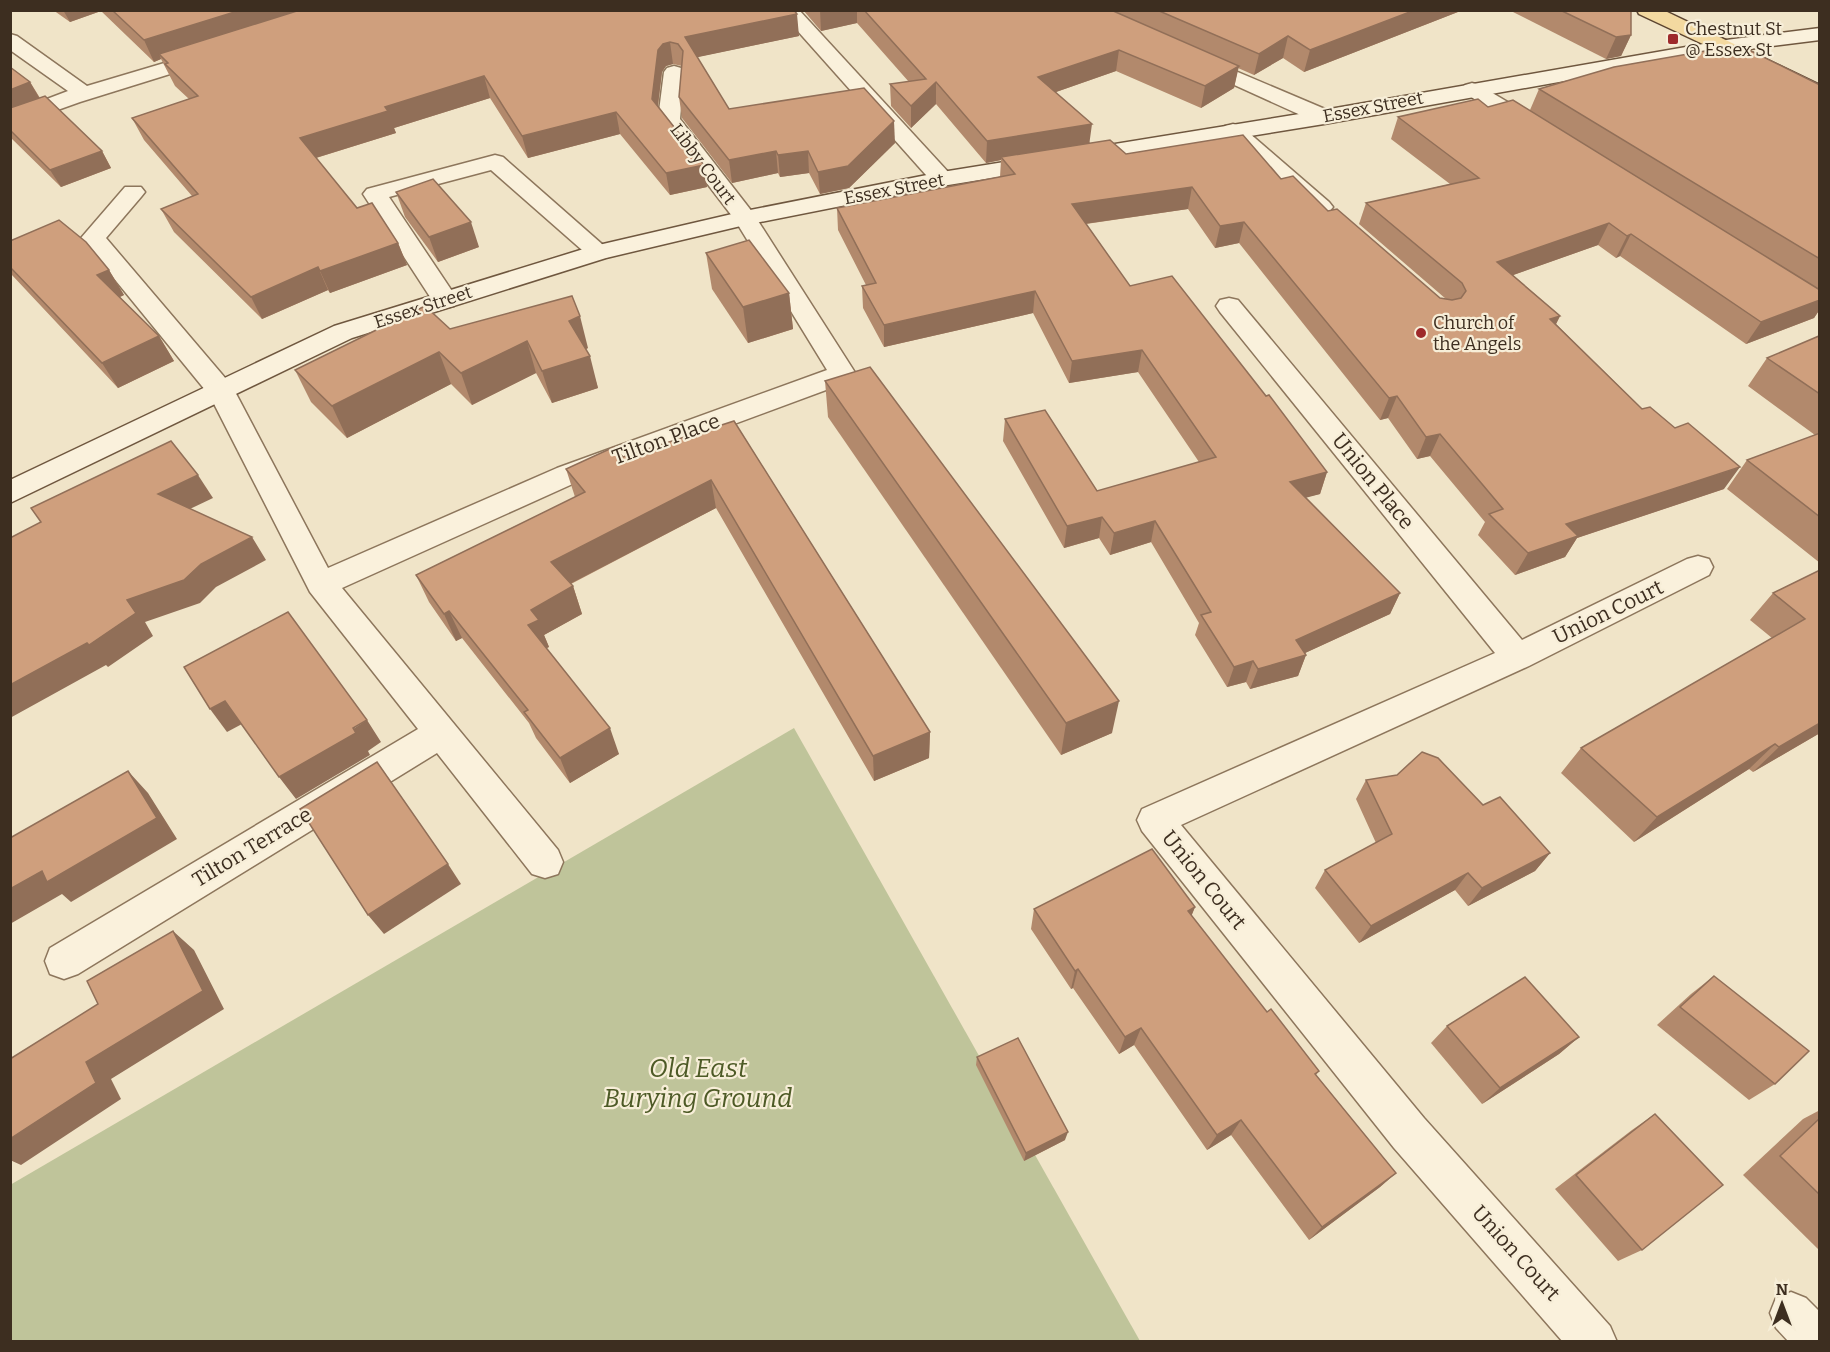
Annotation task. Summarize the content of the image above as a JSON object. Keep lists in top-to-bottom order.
{
  "streets": {
    "street": [
      "Essex Street",
      "Libby Court",
      "Tilton Place",
      "Union Place",
      "Union Court",
      "Tilton Terrace"
    ]
  },
  "crossings": [
    ["Essex Street", "Libby Court"],
    ["Essex Street", "Tilton Place"],
    ["Libby Court", "Tilton Place"],
    ["Union Place", "Union Court"]
  ],
  "parks": ["Old East Burying Ground"],
  "places": {
    "transit": ["Chestnut St @ Essex St"],
    "other": ["Church of the Angels"]
  },
  "north": "top"
}
